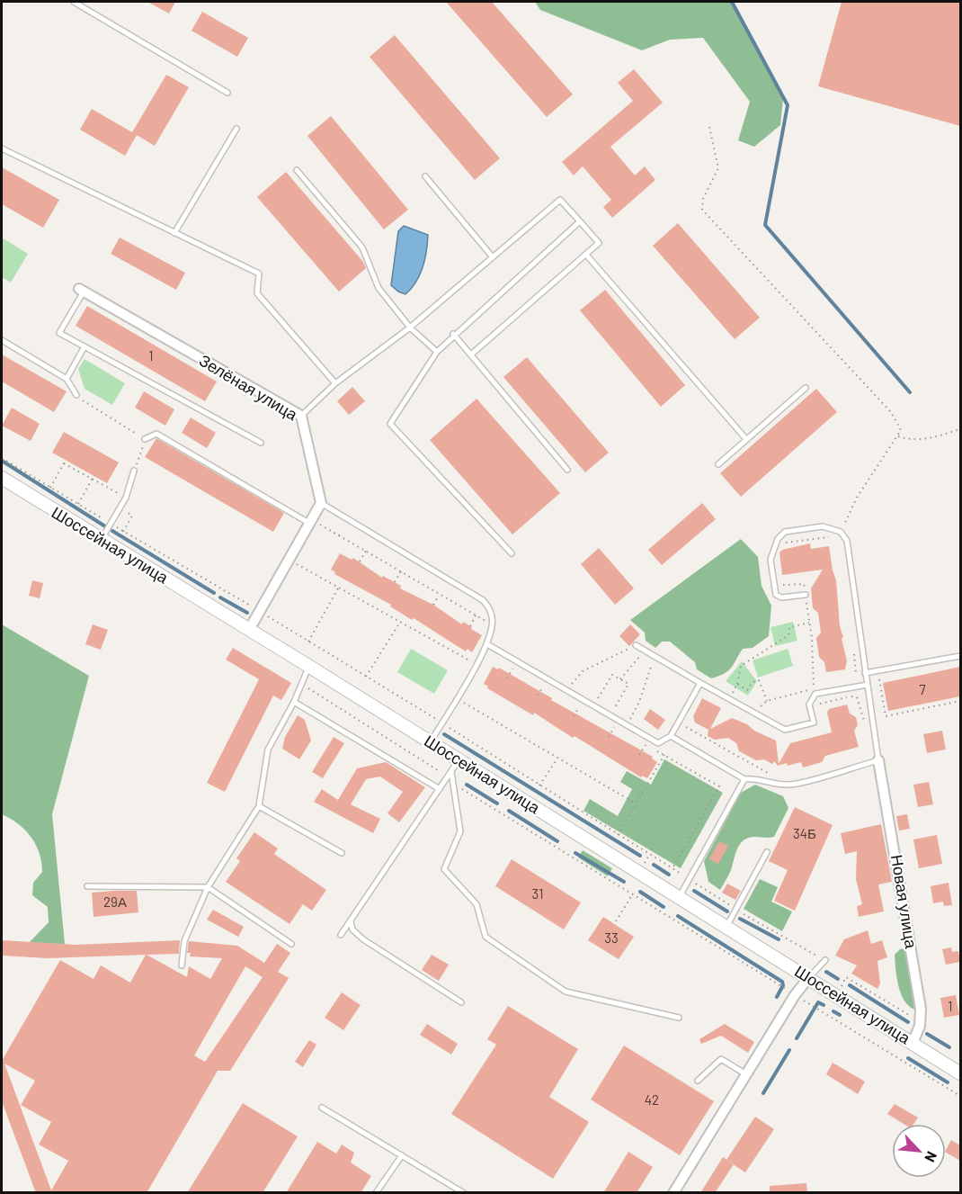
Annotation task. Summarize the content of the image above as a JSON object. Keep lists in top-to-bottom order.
{
  "streets": {
    "main road": ["Шоссейная улица"],
    "street": ["Зелёная улица", "Новая улица"]
  },
  "crossings": [
    ["Шоссейная улица", "Новая улица"]
  ],
  "house_numbers": [
    "1",
    "7",
    "34Б",
    "31",
    "29А",
    "33",
    "1",
    "42"
  ],
  "north": "bottom right"
}
